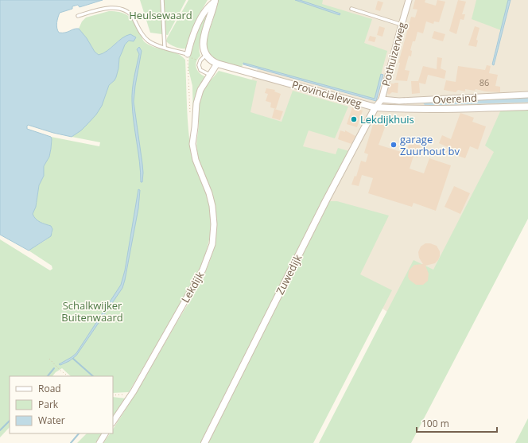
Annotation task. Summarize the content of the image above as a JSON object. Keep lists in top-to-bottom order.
{
  "streets": {
    "street": [
      "Pothuizerweg",
      "Provincialeweg",
      "Overeind",
      "Zuwedijk",
      "Lekdijk"
    ]
  },
  "crossings": [
    ["Pothuizerweg", "Provincialeweg"],
    ["Pothuizerweg", "Overeind"],
    ["Pothuizerweg", "Zuwedijk"],
    ["Provincialeweg", "Zuwedijk"],
    ["Provincialeweg", "Lekdijk"]
  ],
  "parks": ["Heulsewaard", "Schalkwijker Buitenwaard"],
  "places": ["Lekdijkhuis", "garage Zuurhout bv"],
  "house_numbers": ["86"],
  "legend": ["Road", "Park", "Water"],
  "scale_bar": "100 m"
}
